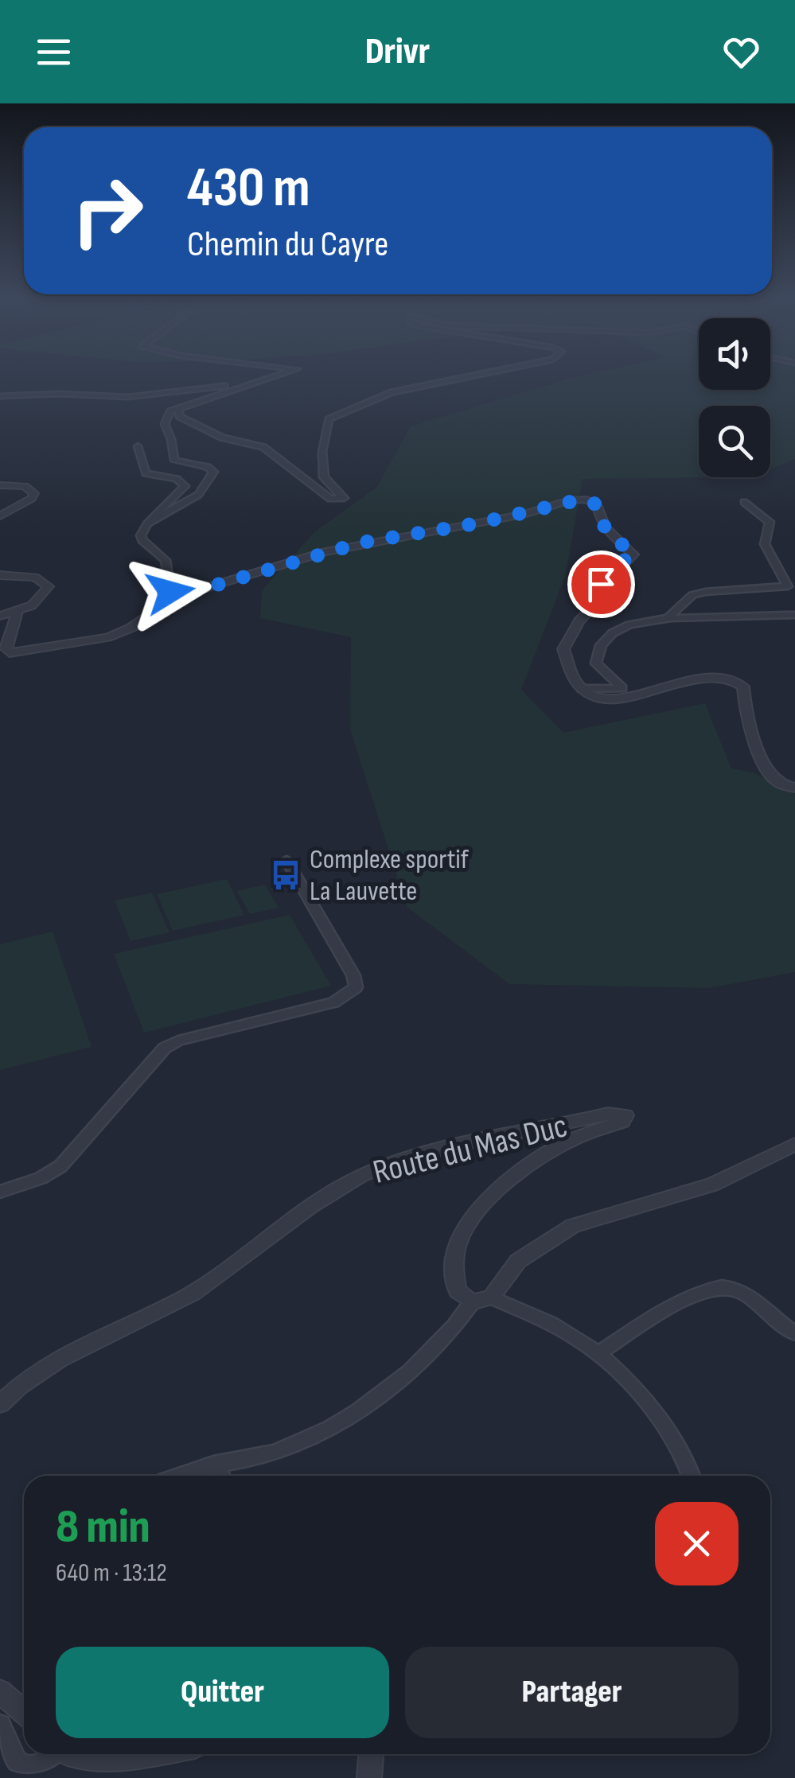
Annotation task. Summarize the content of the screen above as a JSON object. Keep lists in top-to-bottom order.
{
  "streets": {
    "street": ["Route du Mas Duc"]
  },
  "places": {
    "bus stop": ["Complexe sportif La Lauvette"]
  },
  "page": {
    "header": "Drivr",
    "turn": ["430 m", "Chemin du Cayre"],
    "heading": ["8 min", "640 m · 13:12"],
    "buttons": ["Quitter", "Partager"]
  }
}
